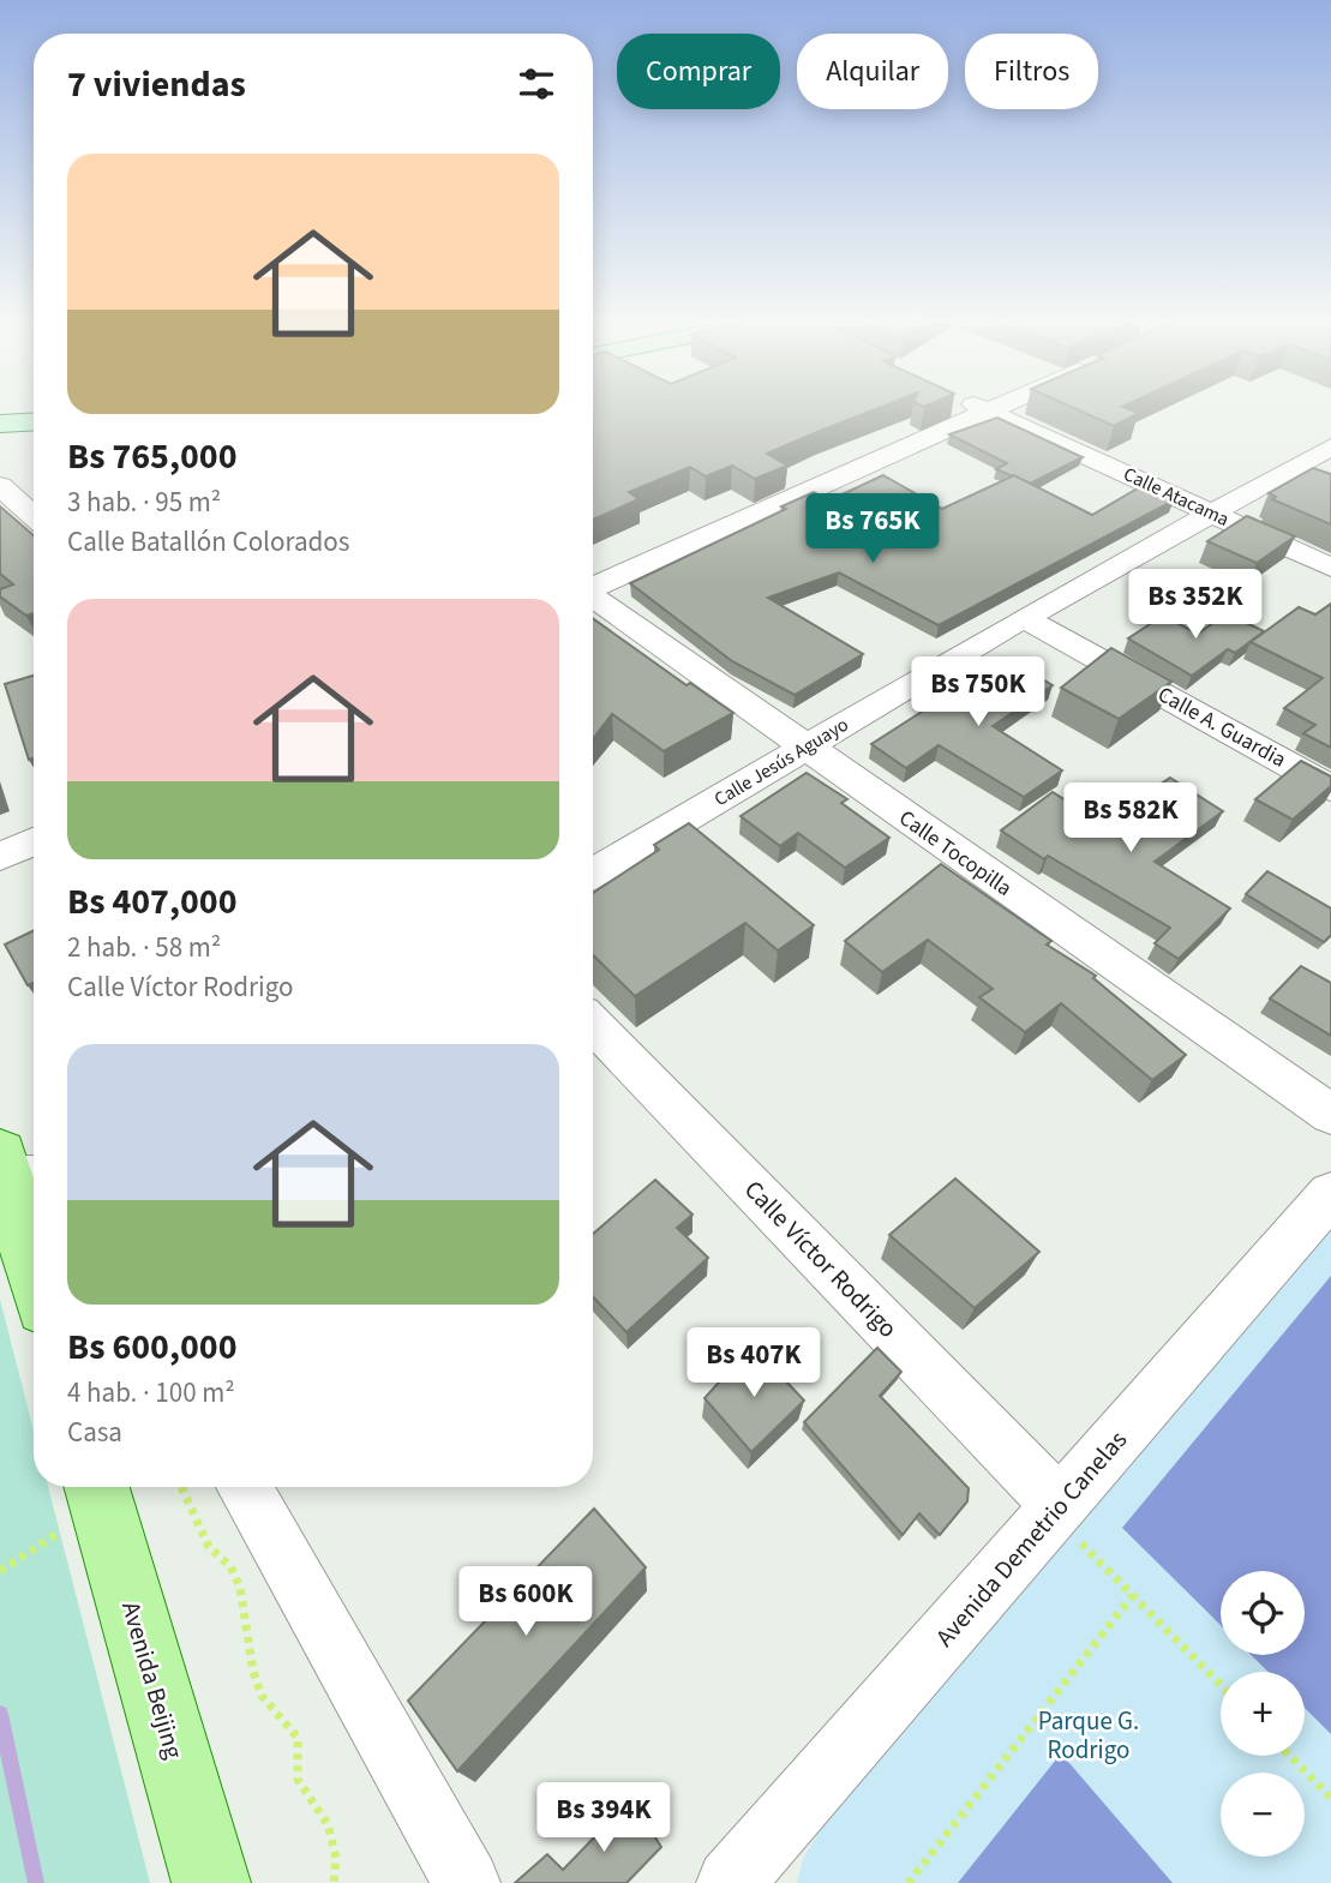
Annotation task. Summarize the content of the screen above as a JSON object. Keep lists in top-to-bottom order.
{
  "streets": {
    "main road": ["Avenida Beijing"],
    "street": [
      "Calle Atacama",
      "Calle A. Guardia",
      "Calle Jesús Aguayo",
      "Calle Tocopilla",
      "Calle Víctor Rodrigo",
      "Avenida Demetrio Canelas"
    ]
  },
  "crossings": [
    ["Calle Atacama", "Calle Jesús Aguayo"],
    ["Calle A. Guardia", "Calle Jesús Aguayo"],
    ["Calle Jesús Aguayo", "Calle Tocopilla"],
    ["Calle Víctor Rodrigo", "Avenida Demetrio Canelas"]
  ],
  "parks": ["Parque G. Rodrigo"],
  "page": {
    "chip": ["Comprar", "Alquilar", "Filtros"],
    "heading": "7 viviendas",
    "list": [
      {
        "name": "Bs 765,000",
        "note": "3 hab. · 95 m² · Calle Batallón Colorados"
      },
      {
        "name": "Bs 407,000",
        "note": "2 hab. · 58 m² · Calle Víctor Rodrigo"
      },
      {
        "name": "Bs 600,000",
        "note": "4 hab. · 100 m² · Casa"
      }
    ],
    "price": [
      "Bs 765K",
      "Bs 352K",
      "Bs 750K",
      "Bs 582K",
      "Bs 407K",
      "Bs 600K",
      "Bs 394K"
    ],
    "map_buttons": ["+", "−"]
  }
}
